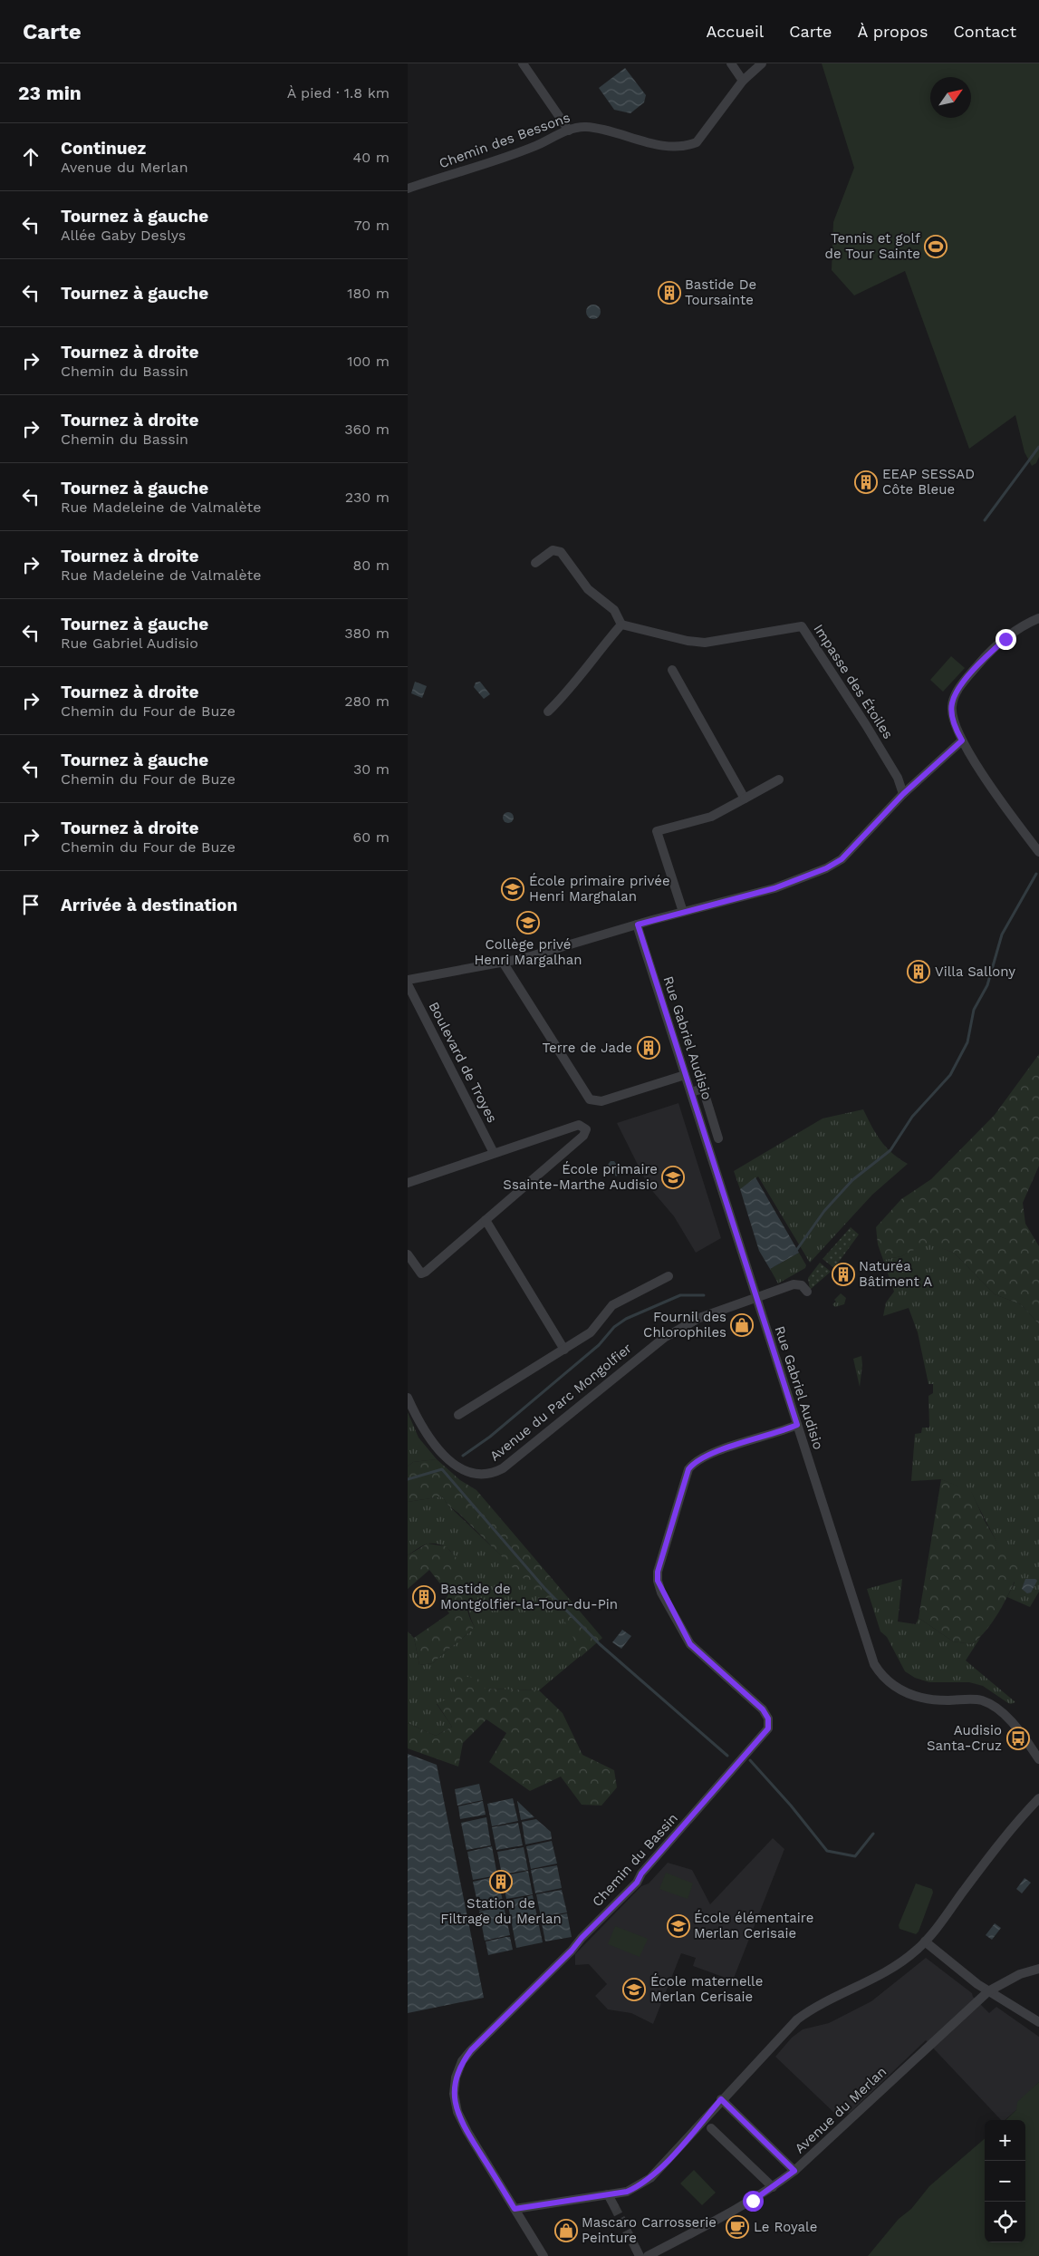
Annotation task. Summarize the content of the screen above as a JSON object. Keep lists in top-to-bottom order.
{
  "streets": {
    "street": [
      "Chemin des Bessons",
      "Impasse des Étoiles",
      "Rue Gabriel Audisio",
      "Boulevard de Troyes",
      "Avenue du Parc Mongolfier",
      "Chemin du Bassin",
      "Avenue du Merlan"
    ]
  },
  "crossings": [
    ["Rue Gabriel Audisio", "Avenue du Parc Mongolfier"],
    ["Rue Gabriel Audisio", "Chemin du Bassin"]
  ],
  "places": {
    "sports": ["Tennis et golf de Tour Sainte"],
    "building": [
      "Bastide De Toursainte",
      "EEAP SESSAD Côte Bleue",
      "Villa Sallony",
      "Terre de Jade",
      "Naturéa Bâtiment A",
      "Bastide de Montgolfier-la-Tour-du-Pin",
      "Station de Filtrage du Merlan"
    ],
    "school or university": [
      "École primaire privée Henri Marghalan",
      "Collège privé Henri Margalhan",
      "École primaire Ssainte-Marthe Audisio",
      "École élémentaire Merlan Cerisaie",
      "École maternelle Merlan Cerisaie"
    ],
    "shop": ["Fournil des Chlorophiles", "Mascaro Carrosserie Peinture"],
    "bus stop": ["Audisio Santa-Cruz"],
    "cafe": ["Le Royale"]
  },
  "north": "top right",
  "page": {
    "header": "Carte",
    "nav": [
      "Accueil",
      "Carte",
      "À propos",
      "Contact"
    ],
    "heading": ["23 min", "À pied · 1.8 km"],
    "list": [
      ["Continuez", "Avenue du Merlan", "40 m"],
      ["Tournez à gauche", "Allée Gaby Deslys", "70 m"],
      ["Tournez à gauche", "180 m"],
      ["Tournez à droite", "Chemin du Bassin", "100 m"],
      ["Tournez à droite", "Chemin du Bassin", "360 m"],
      ["Tournez à gauche", "Rue Madeleine de Valmalète", "230 m"],
      ["Tournez à droite", "Rue Madeleine de Valmalète", "80 m"],
      ["Tournez à gauche", "Rue Gabriel Audisio", "380 m"],
      ["Tournez à droite", "Chemin du Four de Buze", "280 m"],
      ["Tournez à gauche", "Chemin du Four de Buze", "30 m"],
      ["Tournez à droite", "Chemin du Four de Buze", "60 m"],
      "Arrivée à destination"
    ],
    "map_buttons": ["+", "−"]
  }
}
